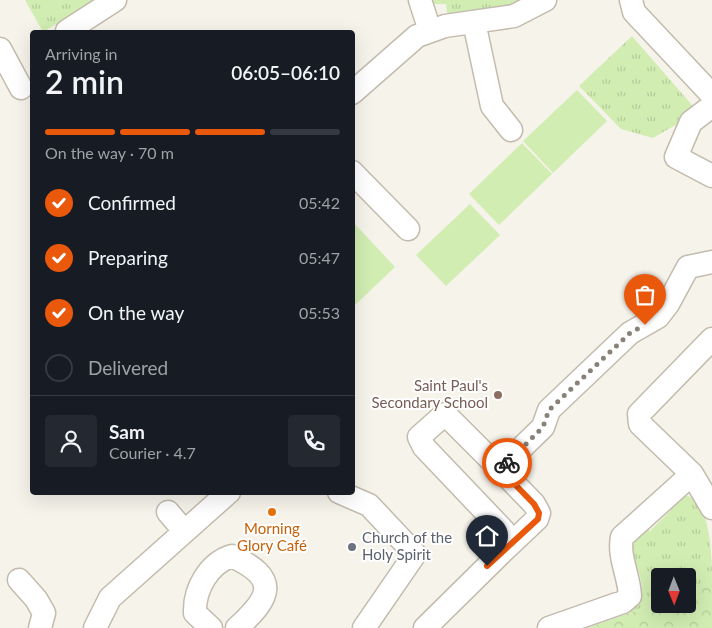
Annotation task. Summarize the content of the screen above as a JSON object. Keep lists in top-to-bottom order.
{
  "places": ["Saint Paul's Secondary School", "Morning Glory Café", "Church of the Holy Spirit"],
  "north": "bottom",
  "page": {
    "heading": ["2 min", "Arriving in", "06:05–06:10"],
    "panel": ["Sam", "Courier · 4.7"],
    "bar": "On the way · 70 m",
    "list": [
      ["Confirmed", "05:42"],
      ["Preparing", "05:47"],
      ["On the way", "05:53"],
      "Delivered"
    ]
  }
}
